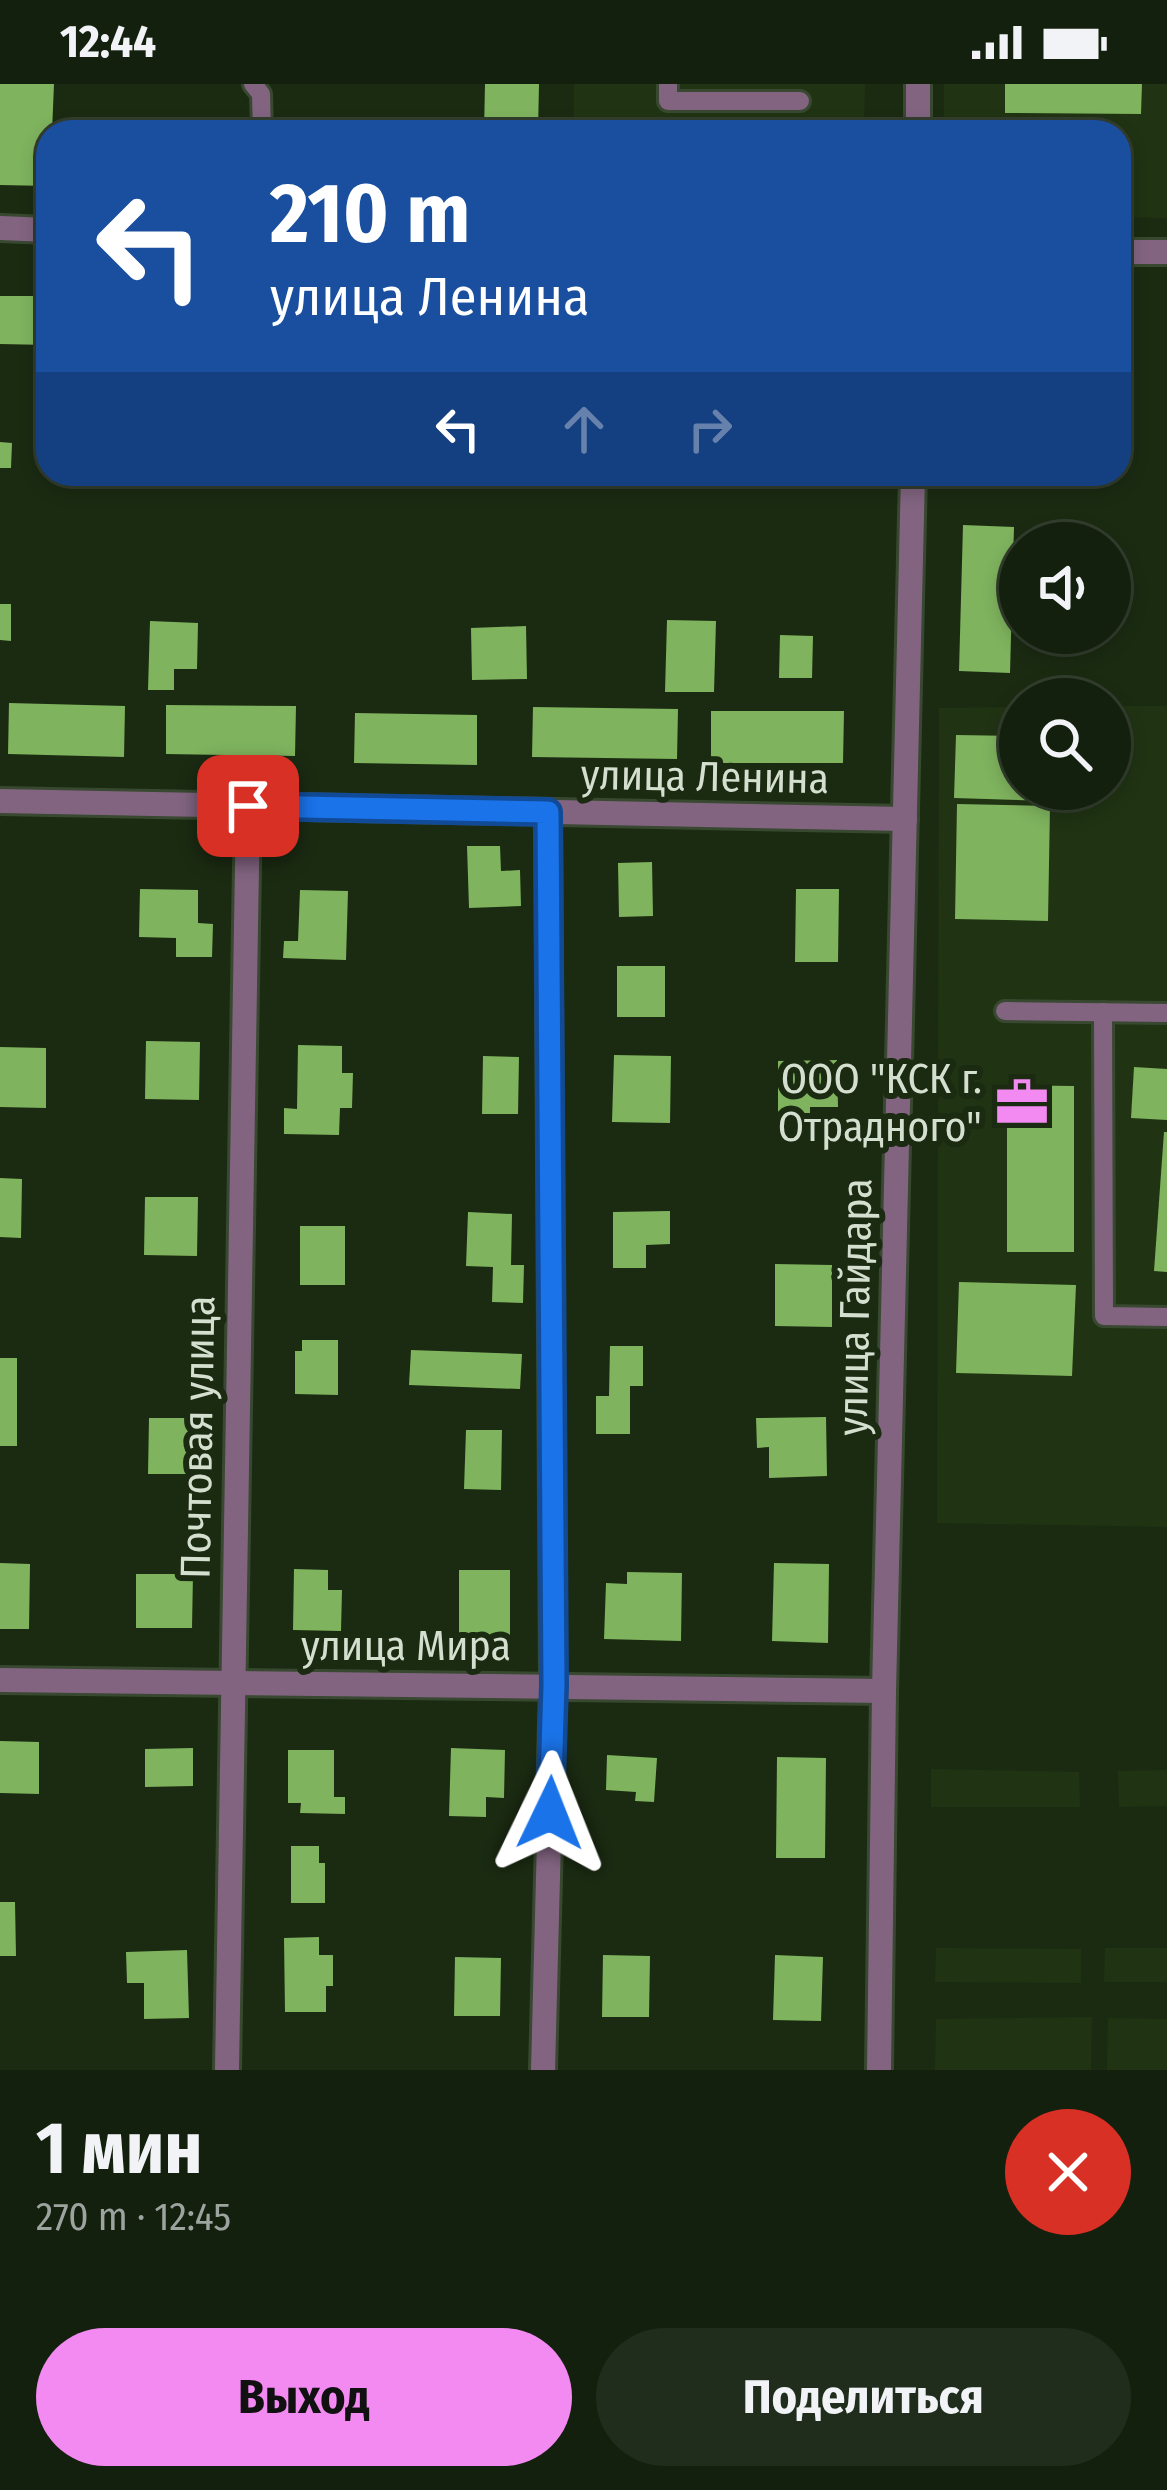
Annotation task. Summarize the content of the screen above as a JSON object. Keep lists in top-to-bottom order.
{
  "streets": {
    "street": [
      "улица Ленина",
      "улица Гайдара",
      "Почтовая улица",
      "улица Мира"
    ]
  },
  "crossings": [
    ["улица Ленина", "улица Гайдара"],
    ["улица Ленина", "Почтовая улица"],
    ["улица Гайдара", "улица Мира"],
    ["Почтовая улица", "улица Мира"]
  ],
  "places": {
    "office": ["ООО \"КСК г. Отрадного\""]
  },
  "page": {
    "status": "12:44",
    "turn": ["210 m", "улица Ленина"],
    "heading": ["1 мин", "270 m · 12:45"],
    "buttons": ["Выход", "Поделиться"]
  }
}
